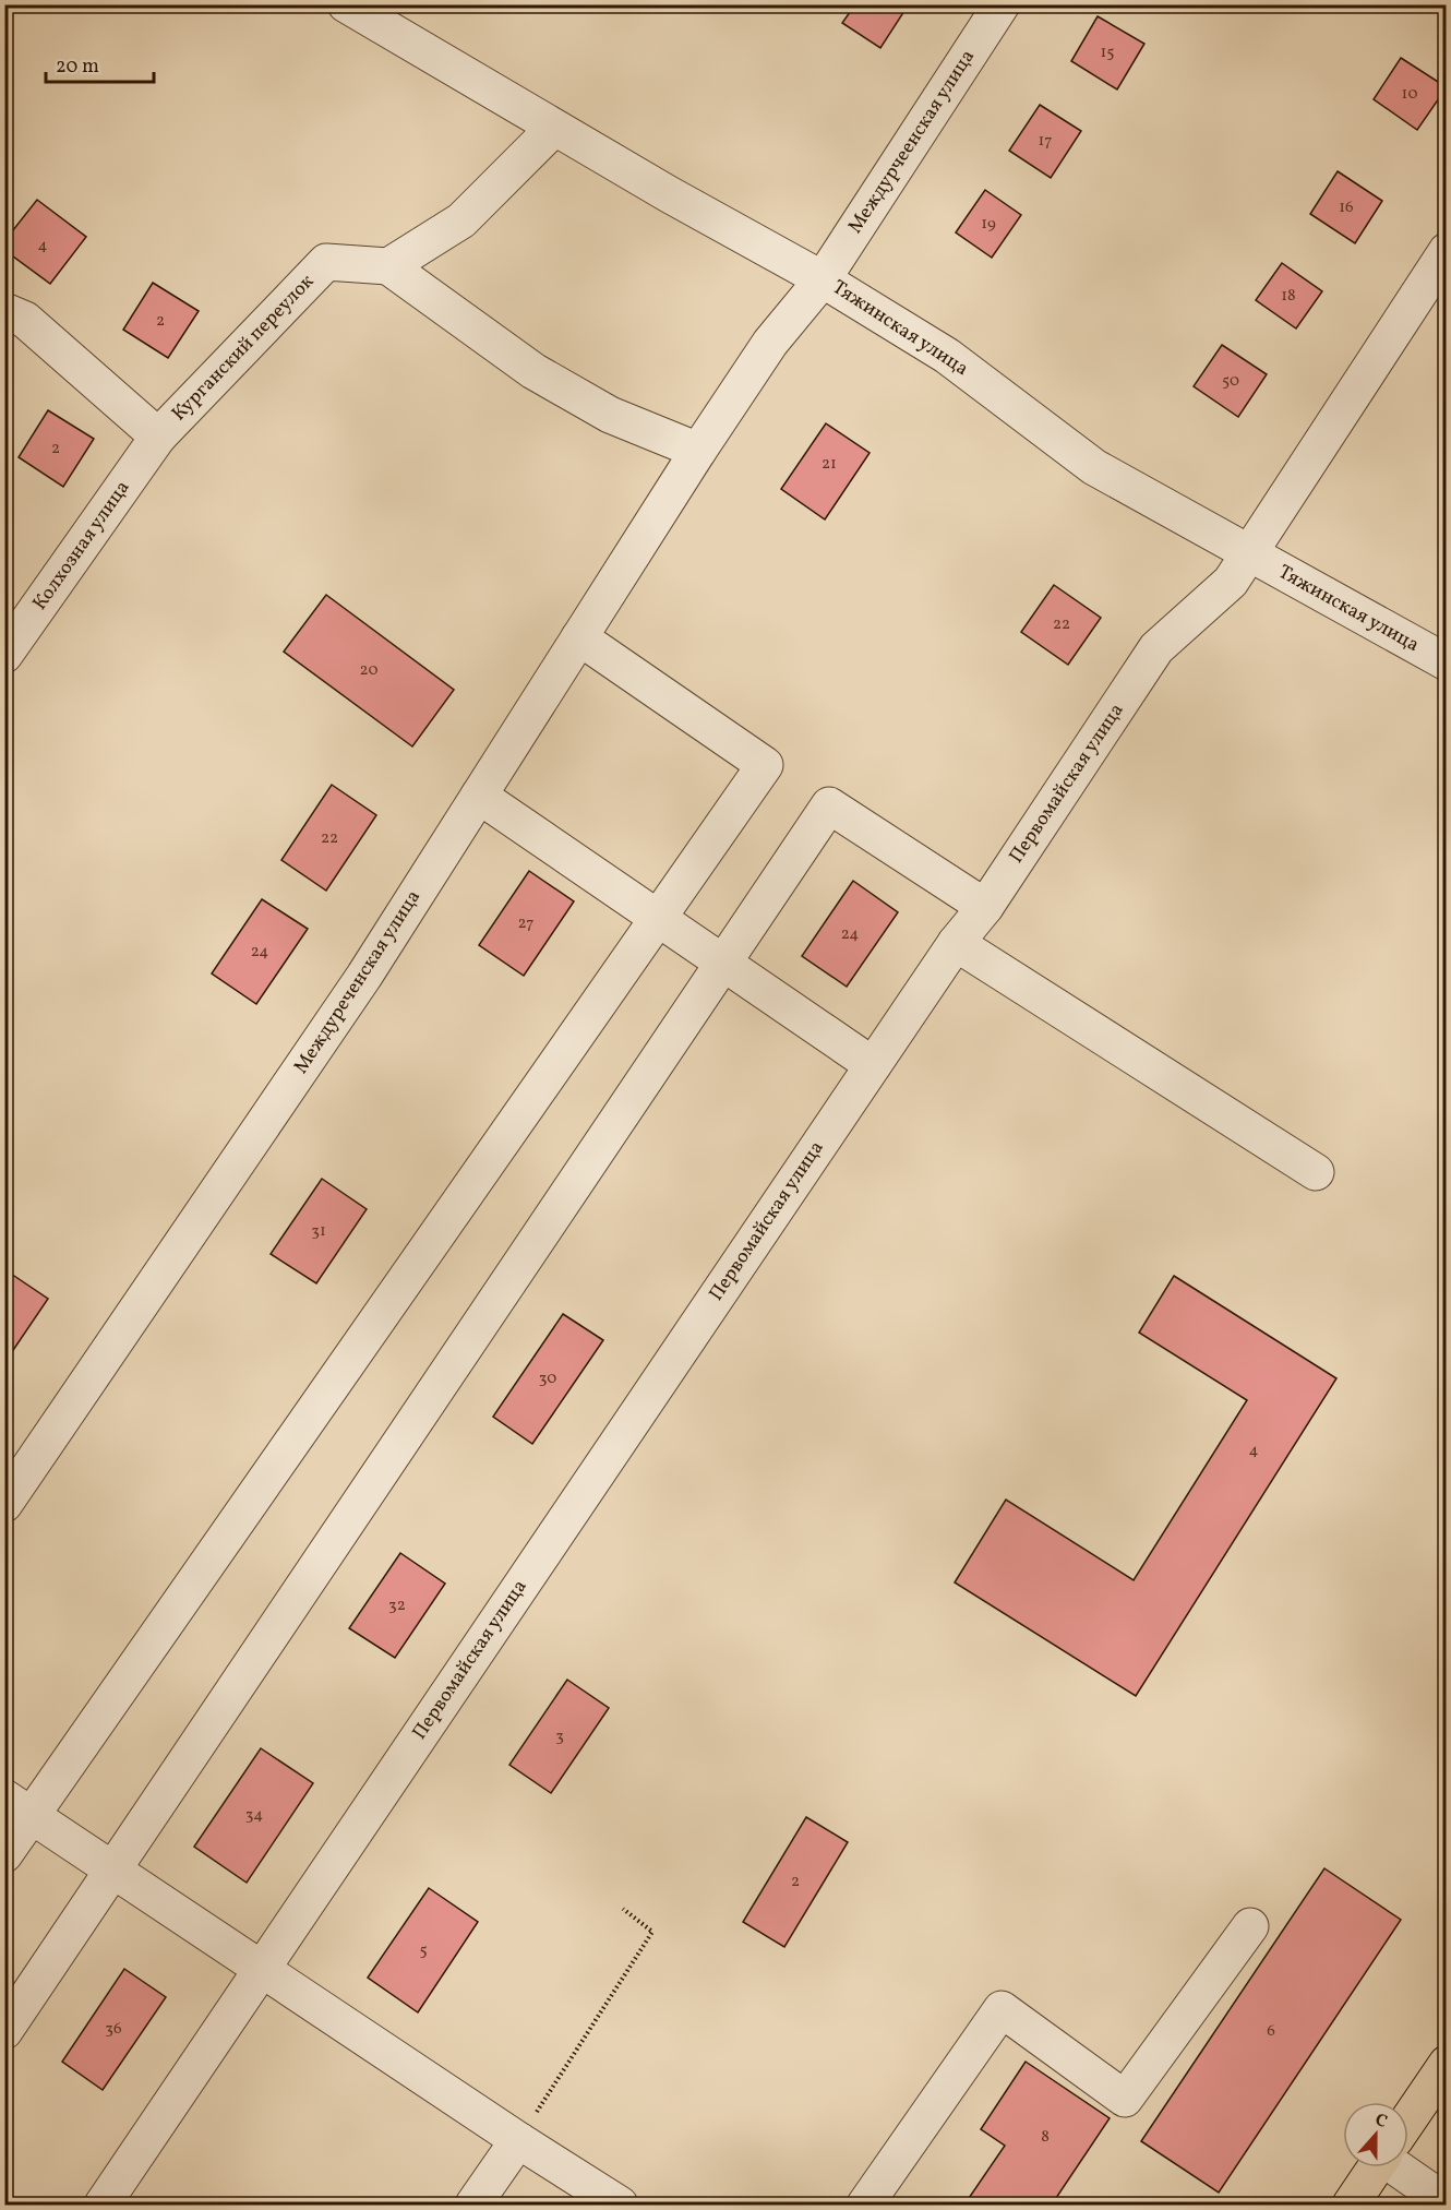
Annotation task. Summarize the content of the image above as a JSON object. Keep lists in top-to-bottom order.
{
  "streets": {
    "street": [
      "Междурчеенская улица",
      "Тяжинская улица",
      "Курганский переулок",
      "Колхозная улица",
      "Первомайская улица",
      "Междуреченская улица"
    ]
  },
  "crossings": [
    ["Междурчеенская улица", "Тяжинская улица"],
    ["Междурчеенская улица", "Междуреченская улица"],
    ["Тяжинская улица", "Первомайская улица"],
    ["Курганский переулок", "Колхозная улица"]
  ],
  "house_numbers": [
    "15",
    "10",
    "17",
    "16",
    "19",
    "4",
    "18",
    "2",
    "50",
    "2",
    "21",
    "22",
    "20",
    "22",
    "27",
    "24",
    "24",
    "31",
    "30",
    "4",
    "32",
    "3",
    "34",
    "2",
    "5",
    "36",
    "6",
    "8"
  ],
  "scale_bar": "20 m",
  "north": "top"
}
